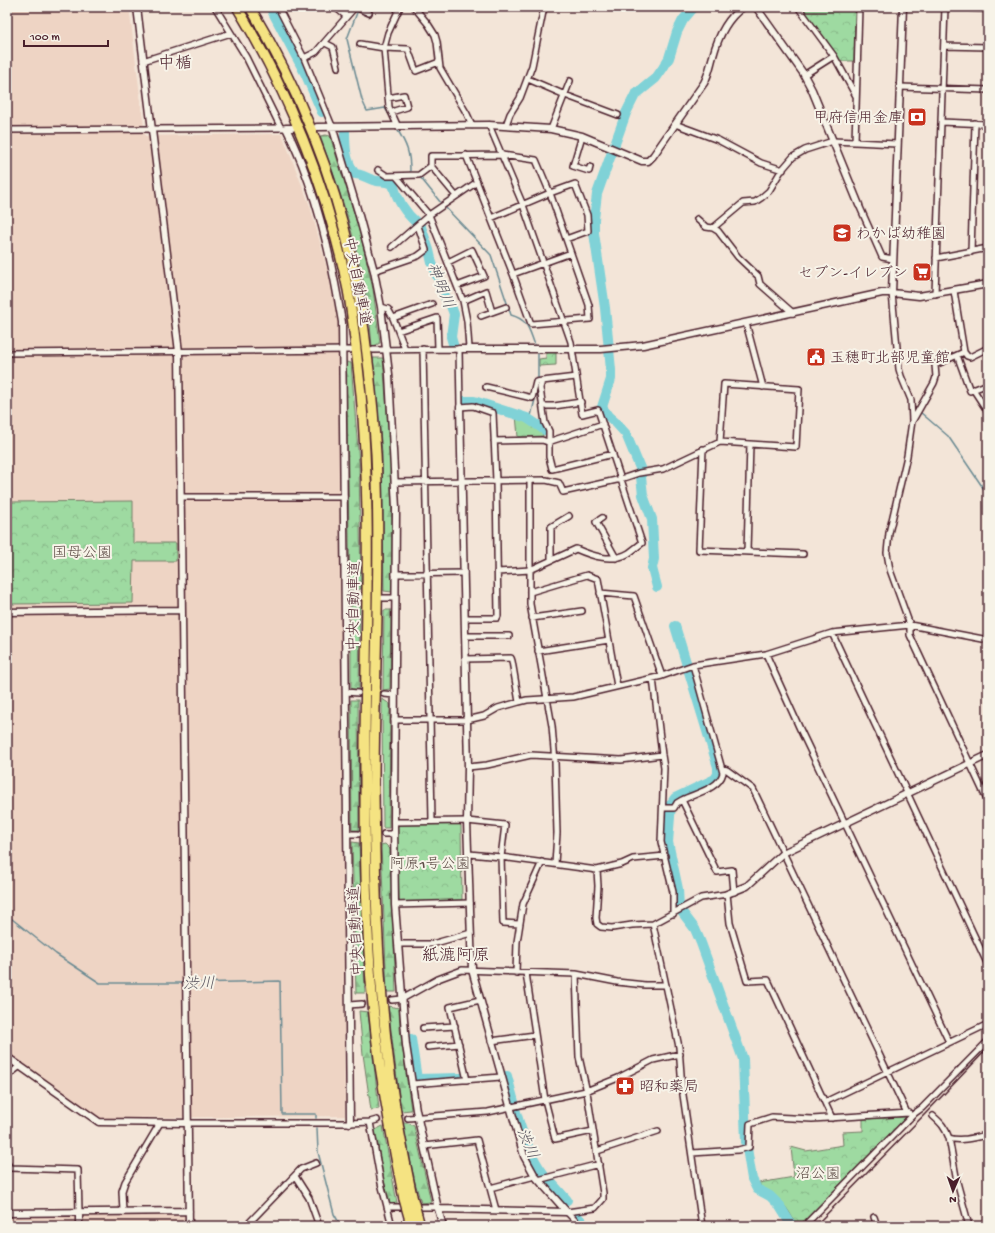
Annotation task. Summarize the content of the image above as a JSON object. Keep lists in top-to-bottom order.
{
  "streets": {
    "highway": ["中央自動車道"]
  },
  "districts": ["中楯", "紙漉阿原"],
  "water": ["神明川", "渋川"],
  "parks": ["国母公園", "阿原1号公園", "沼公園"],
  "places": {
    "bank": ["甲府信用金庫"],
    "school or university": ["わかば幼稚園"],
    "supermarket": ["セブン-イレブン"],
    "public building": ["玉穂町北部児童館"],
    "pharmacy": ["昭和薬局"]
  },
  "scale_bar": "100 m",
  "north": "bottom"
}
